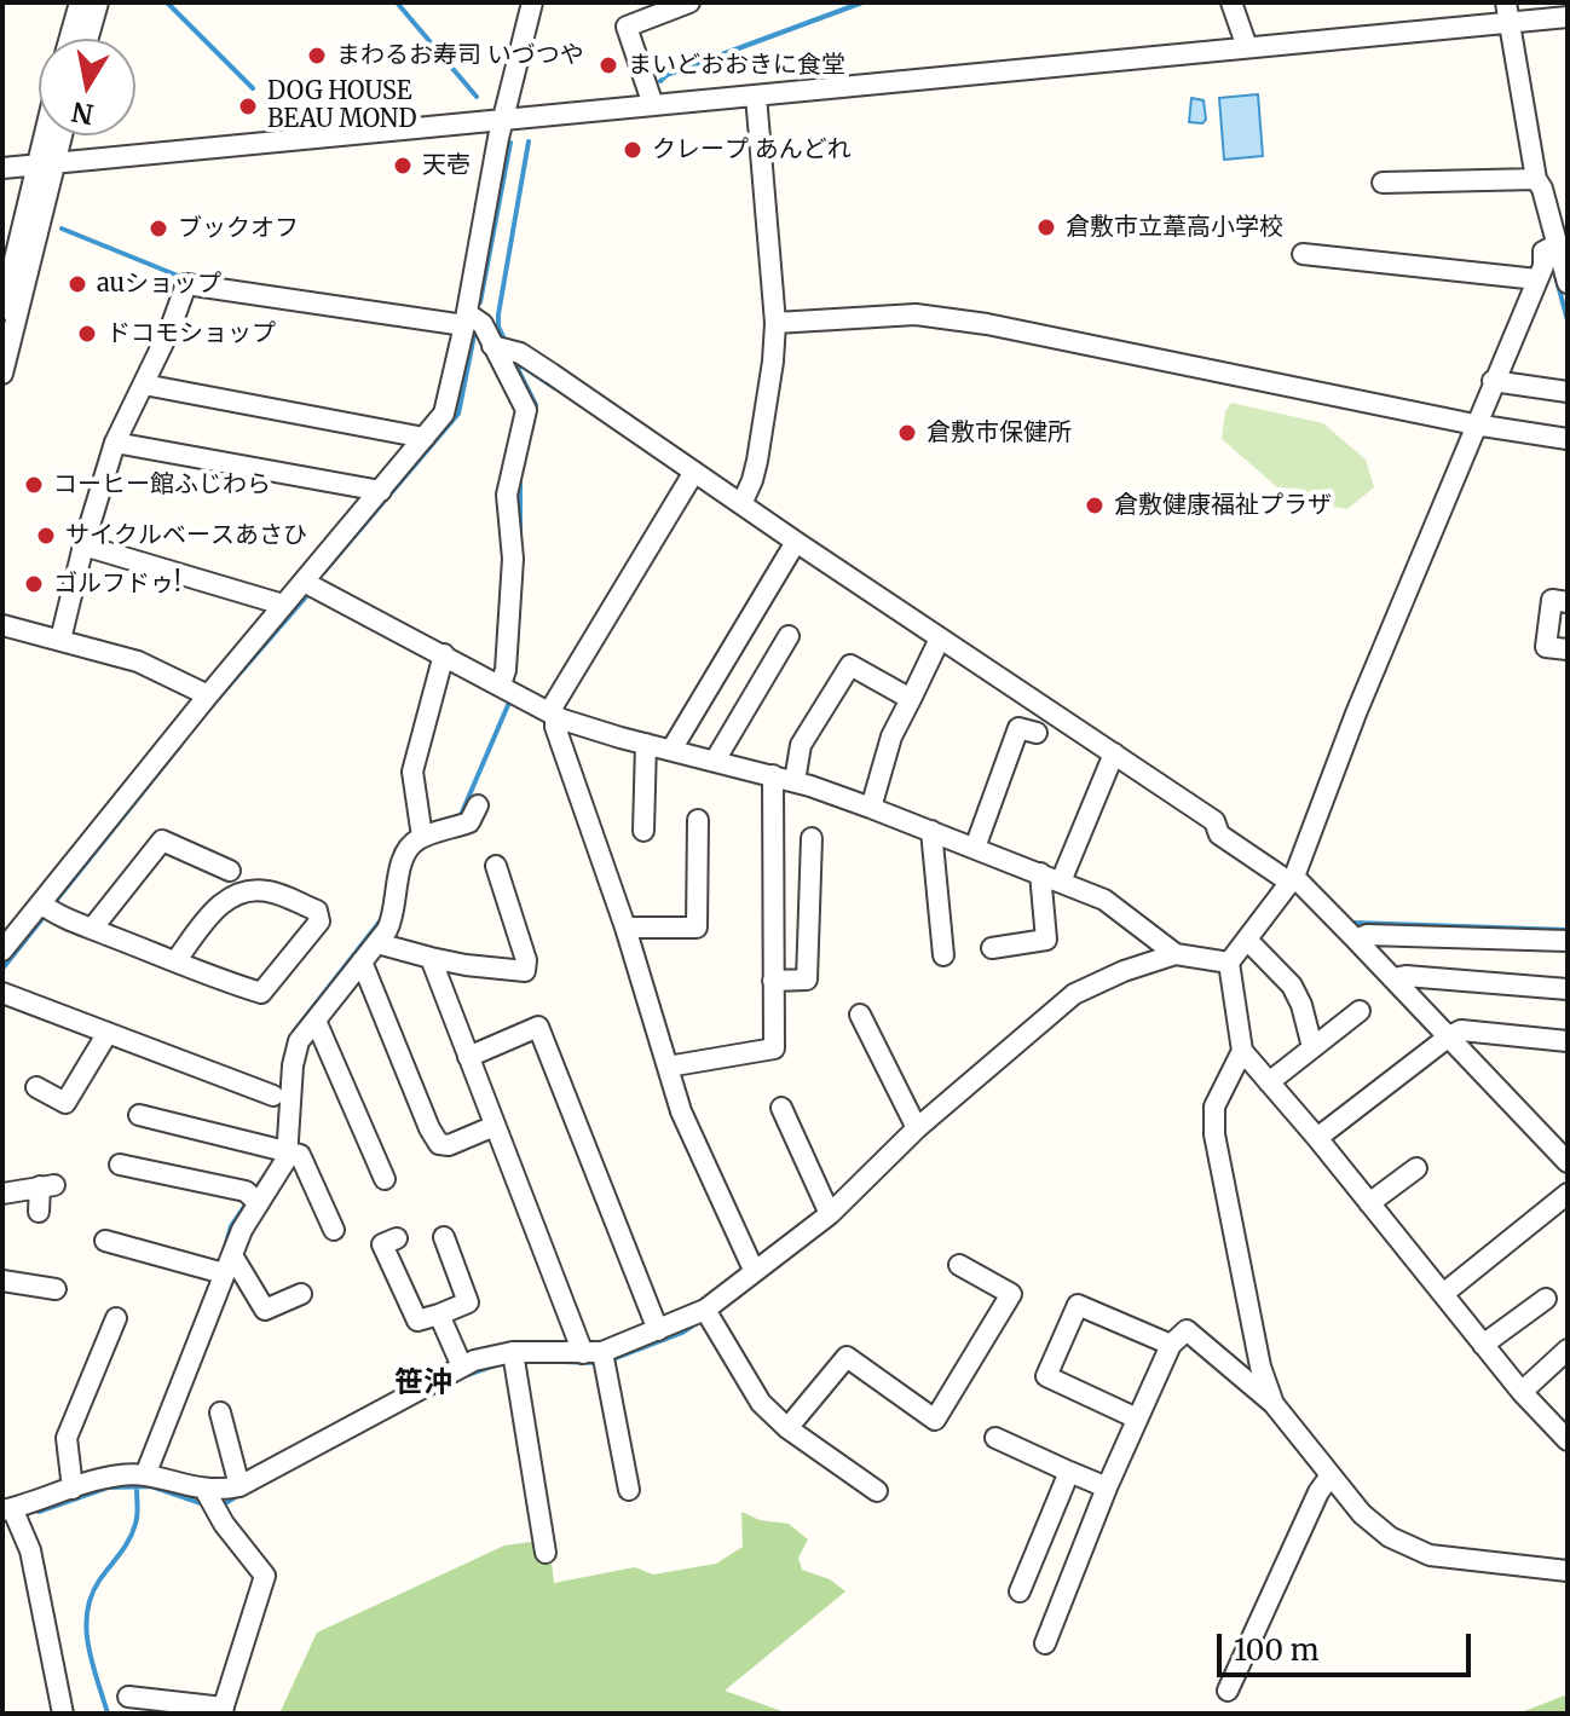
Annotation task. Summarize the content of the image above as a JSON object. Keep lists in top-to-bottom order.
{
  "districts": ["笹沖"],
  "places": [
    "まわるお寿司 いづつや",
    "まいどおおきに食堂",
    "DOG HOUSE BEAU MOND",
    "クレープ あんどれ",
    "天壱",
    "倉敷市立葦高小学校",
    "ブックオフ",
    "auショップ",
    "ドコモショップ",
    "倉敷市保健所",
    "コーヒー館ふじわら",
    "倉敷健康福祉プラザ",
    "サイクルベースあさひ",
    "ゴルフドゥ!"
  ],
  "scale_bar": "100 m",
  "north": "bottom"
}
